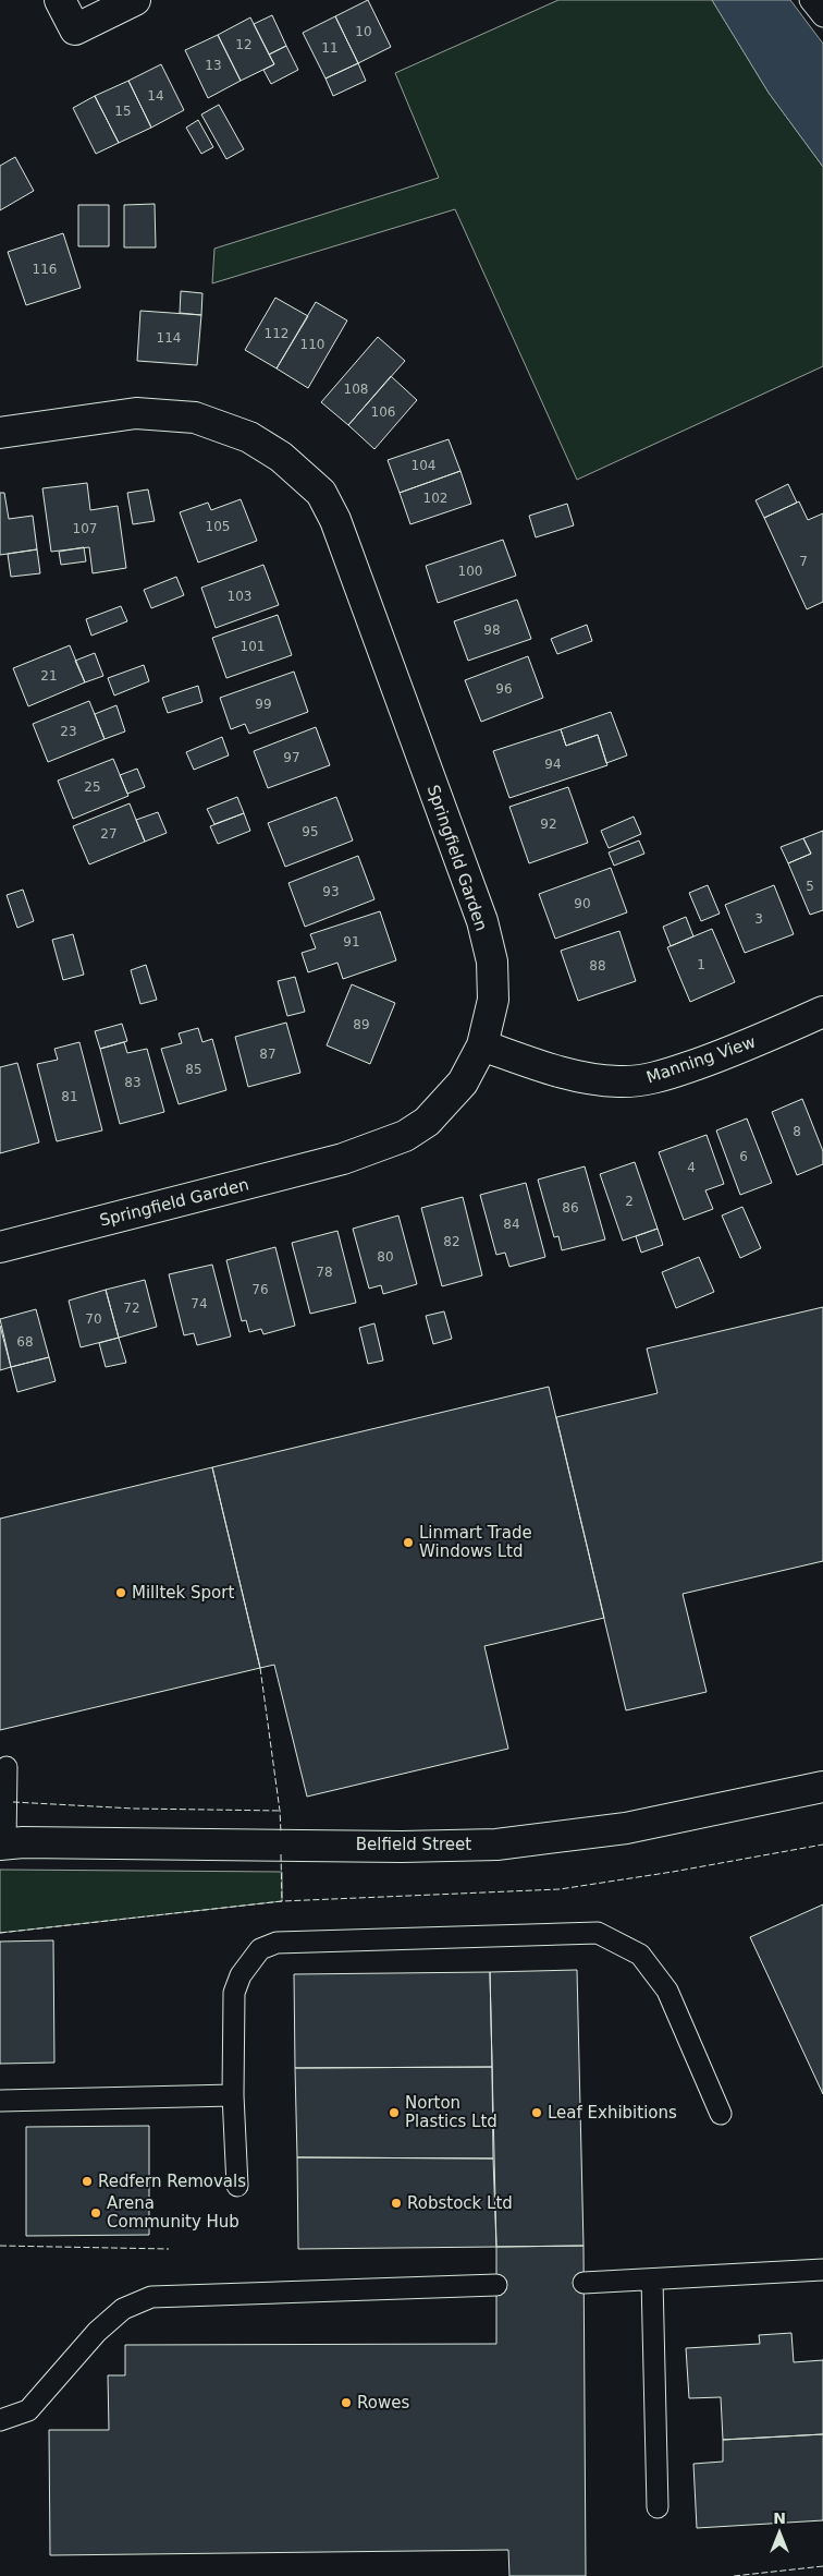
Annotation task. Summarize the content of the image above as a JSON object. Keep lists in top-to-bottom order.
{
  "streets": {
    "street": ["Springfield Garden", "Manning View", "Belfield Street"]
  },
  "crossings": [
    ["Springfield Garden", "Manning View"]
  ],
  "places": [
    "Linmart Trade Windows Ltd",
    "Milltek Sport",
    "Norton Plastics Ltd",
    "Leaf Exhibitions",
    "Redfern Removals",
    "Robstock Ltd",
    "Arena Community Hub",
    "Rowes"
  ],
  "house_numbers": [
    "10",
    "12",
    "11",
    "13",
    "14",
    "15",
    "116",
    "112",
    "114",
    "110",
    "108",
    "106",
    "104",
    "102",
    "105",
    "107",
    "7",
    "100",
    "103",
    "98",
    "101",
    "21",
    "96",
    "99",
    "23",
    "97",
    "94",
    "25",
    "92",
    "95",
    "27",
    "5",
    "93",
    "90",
    "3",
    "91",
    "1",
    "88",
    "89",
    "87",
    "85",
    "83",
    "81",
    "8",
    "6",
    "4",
    "2",
    "86",
    "84",
    "82",
    "80",
    "78",
    "76",
    "74",
    "72",
    "70",
    "68"
  ],
  "north": "top"
}
